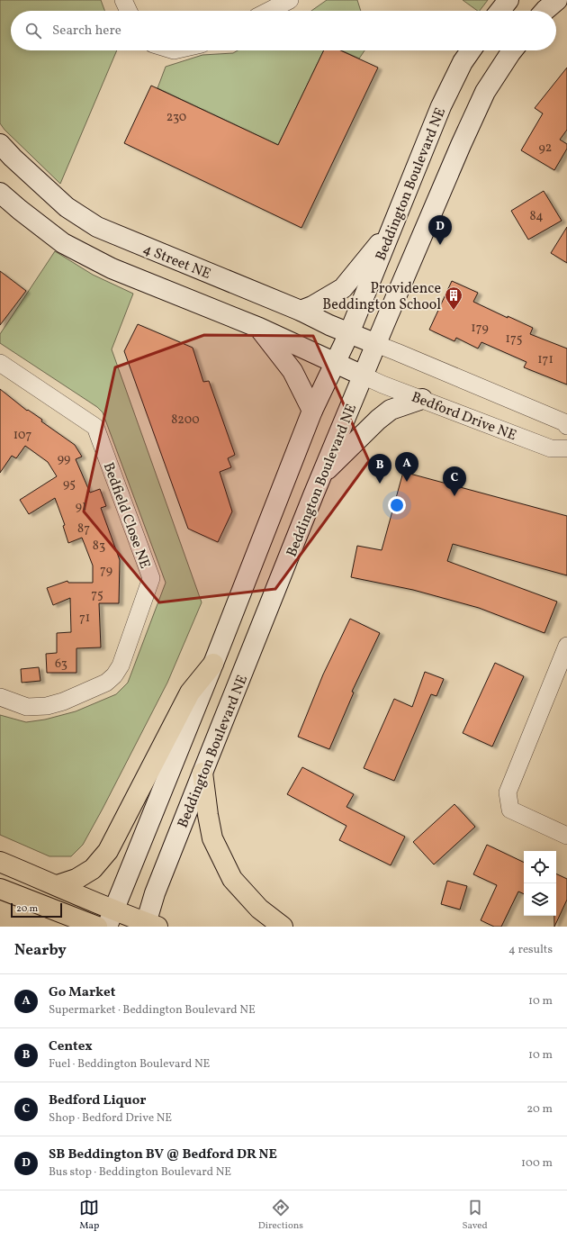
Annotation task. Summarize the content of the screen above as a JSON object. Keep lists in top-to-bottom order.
{
  "streets": {
    "main road": ["Beddington Boulevard NE", "4 Street NE"],
    "street": ["Bedford Drive NE", "Bedfield Close NE"]
  },
  "crossings": [
    ["Beddington Boulevard NE", "4 Street NE"],
    ["Beddington Boulevard NE", "Bedford Drive NE"],
    ["4 Street NE", "Bedford Drive NE"]
  ],
  "places": {
    "building": ["Providence Beddington School"]
  },
  "house_numbers": [
    "230",
    "92",
    "84",
    "179",
    "175",
    "171",
    "8200",
    "107",
    "99",
    "95",
    "91",
    "87",
    "83",
    "79",
    "75",
    "71",
    "63"
  ],
  "scale_bar": "20 m",
  "page": {
    "search": "Search here",
    "pins": [
      "D",
      "A",
      "B",
      "C"
    ],
    "scale": "20 m",
    "heading": ["Nearby", "4 results"],
    "list": [
      {
        "mark": "A",
        "name": "Go Market",
        "note": "Supermarket · Beddington Boulevard NE",
        "value": "10 m"
      },
      {
        "mark": "B",
        "name": "Centex",
        "note": "Fuel · Beddington Boulevard NE",
        "value": "10 m"
      },
      {
        "mark": "C",
        "name": "Bedford Liquor",
        "note": "Shop · Bedford Drive NE",
        "value": "20 m"
      },
      {
        "mark": "D",
        "name": "SB Beddington BV @ Bedford DR NE",
        "note": "Bus stop · Beddington Boulevard NE",
        "value": "100 m"
      }
    ],
    "nav": ["Map", "Directions", "Saved"]
  }
}
